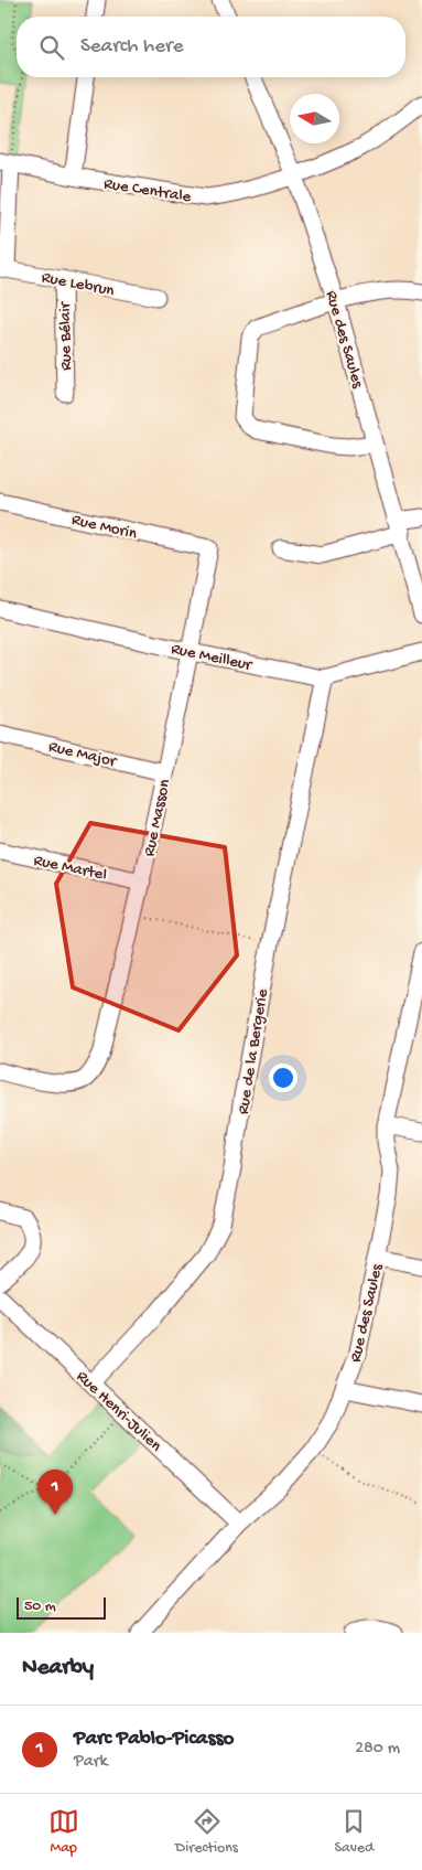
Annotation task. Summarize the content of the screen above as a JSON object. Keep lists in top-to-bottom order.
{
  "streets": {
    "street": [
      "Rue Centrale",
      "Rue Lebrun",
      "Rue Bélair",
      "Rue des Saules",
      "Rue Morin",
      "Rue Meilleur",
      "Rue Major",
      "Rue Masson",
      "Rue Martel",
      "Rue de la Bergerie",
      "Rue Henri-Julien"
    ]
  },
  "crossings": [
    ["Rue Centrale", "Rue des Saules"],
    ["Rue Lebrun", "Rue Bélair"],
    ["Rue des Saules", "Rue Henri-Julien"],
    ["Rue Morin", "Rue Masson"],
    ["Rue Meilleur", "Rue Masson"],
    ["Rue Meilleur", "Rue de la Bergerie"],
    ["Rue Major", "Rue Masson"],
    ["Rue Masson", "Rue Martel"],
    ["Rue de la Bergerie", "Rue Henri-Julien"]
  ],
  "scale_bar": "50 m",
  "north": "left",
  "page": {
    "search": "Search here",
    "pins": "1",
    "scale": "50 m",
    "heading": "Nearby",
    "list": [
      {
        "mark": "1",
        "name": "Parc Pablo-Picasso",
        "note": "Park",
        "value": "280 m"
      }
    ],
    "nav": ["Map", "Directions", "Saved"]
  }
}
